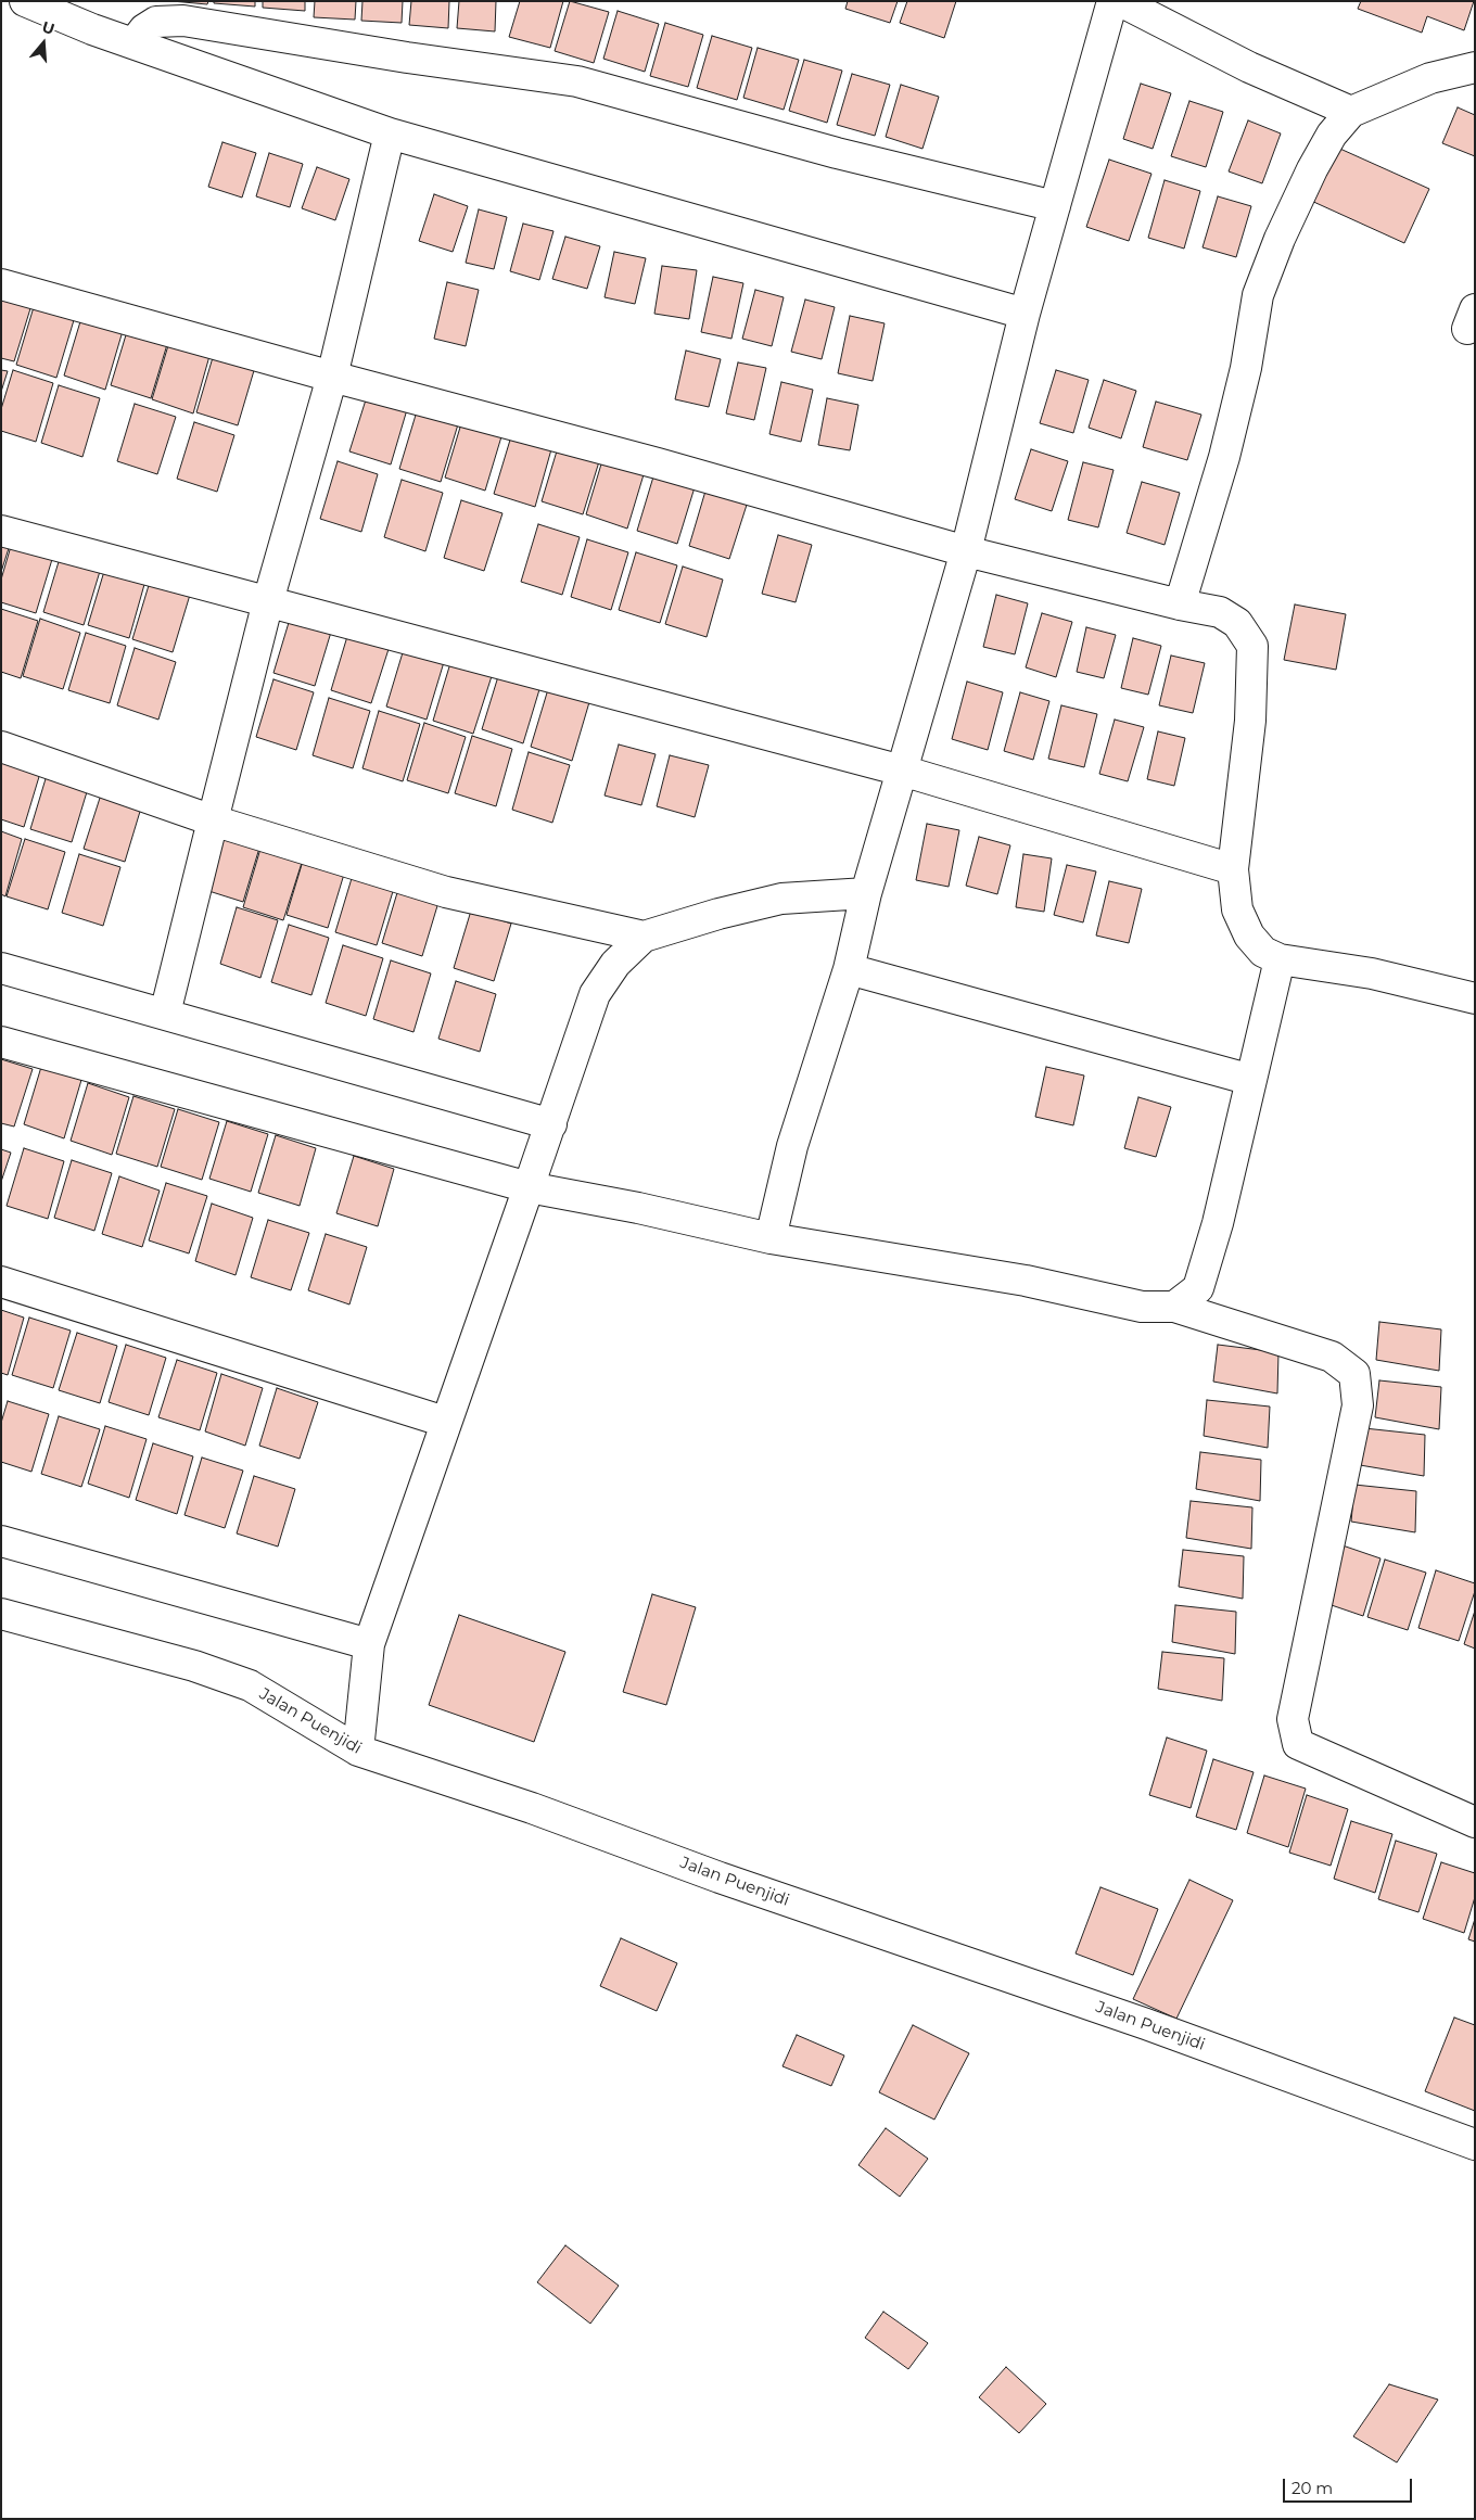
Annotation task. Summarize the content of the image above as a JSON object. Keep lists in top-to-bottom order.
{
  "streets": {
    "street": ["Jalan Puenjidi"]
  },
  "scale_bar": "20 m",
  "north": "top"
}
